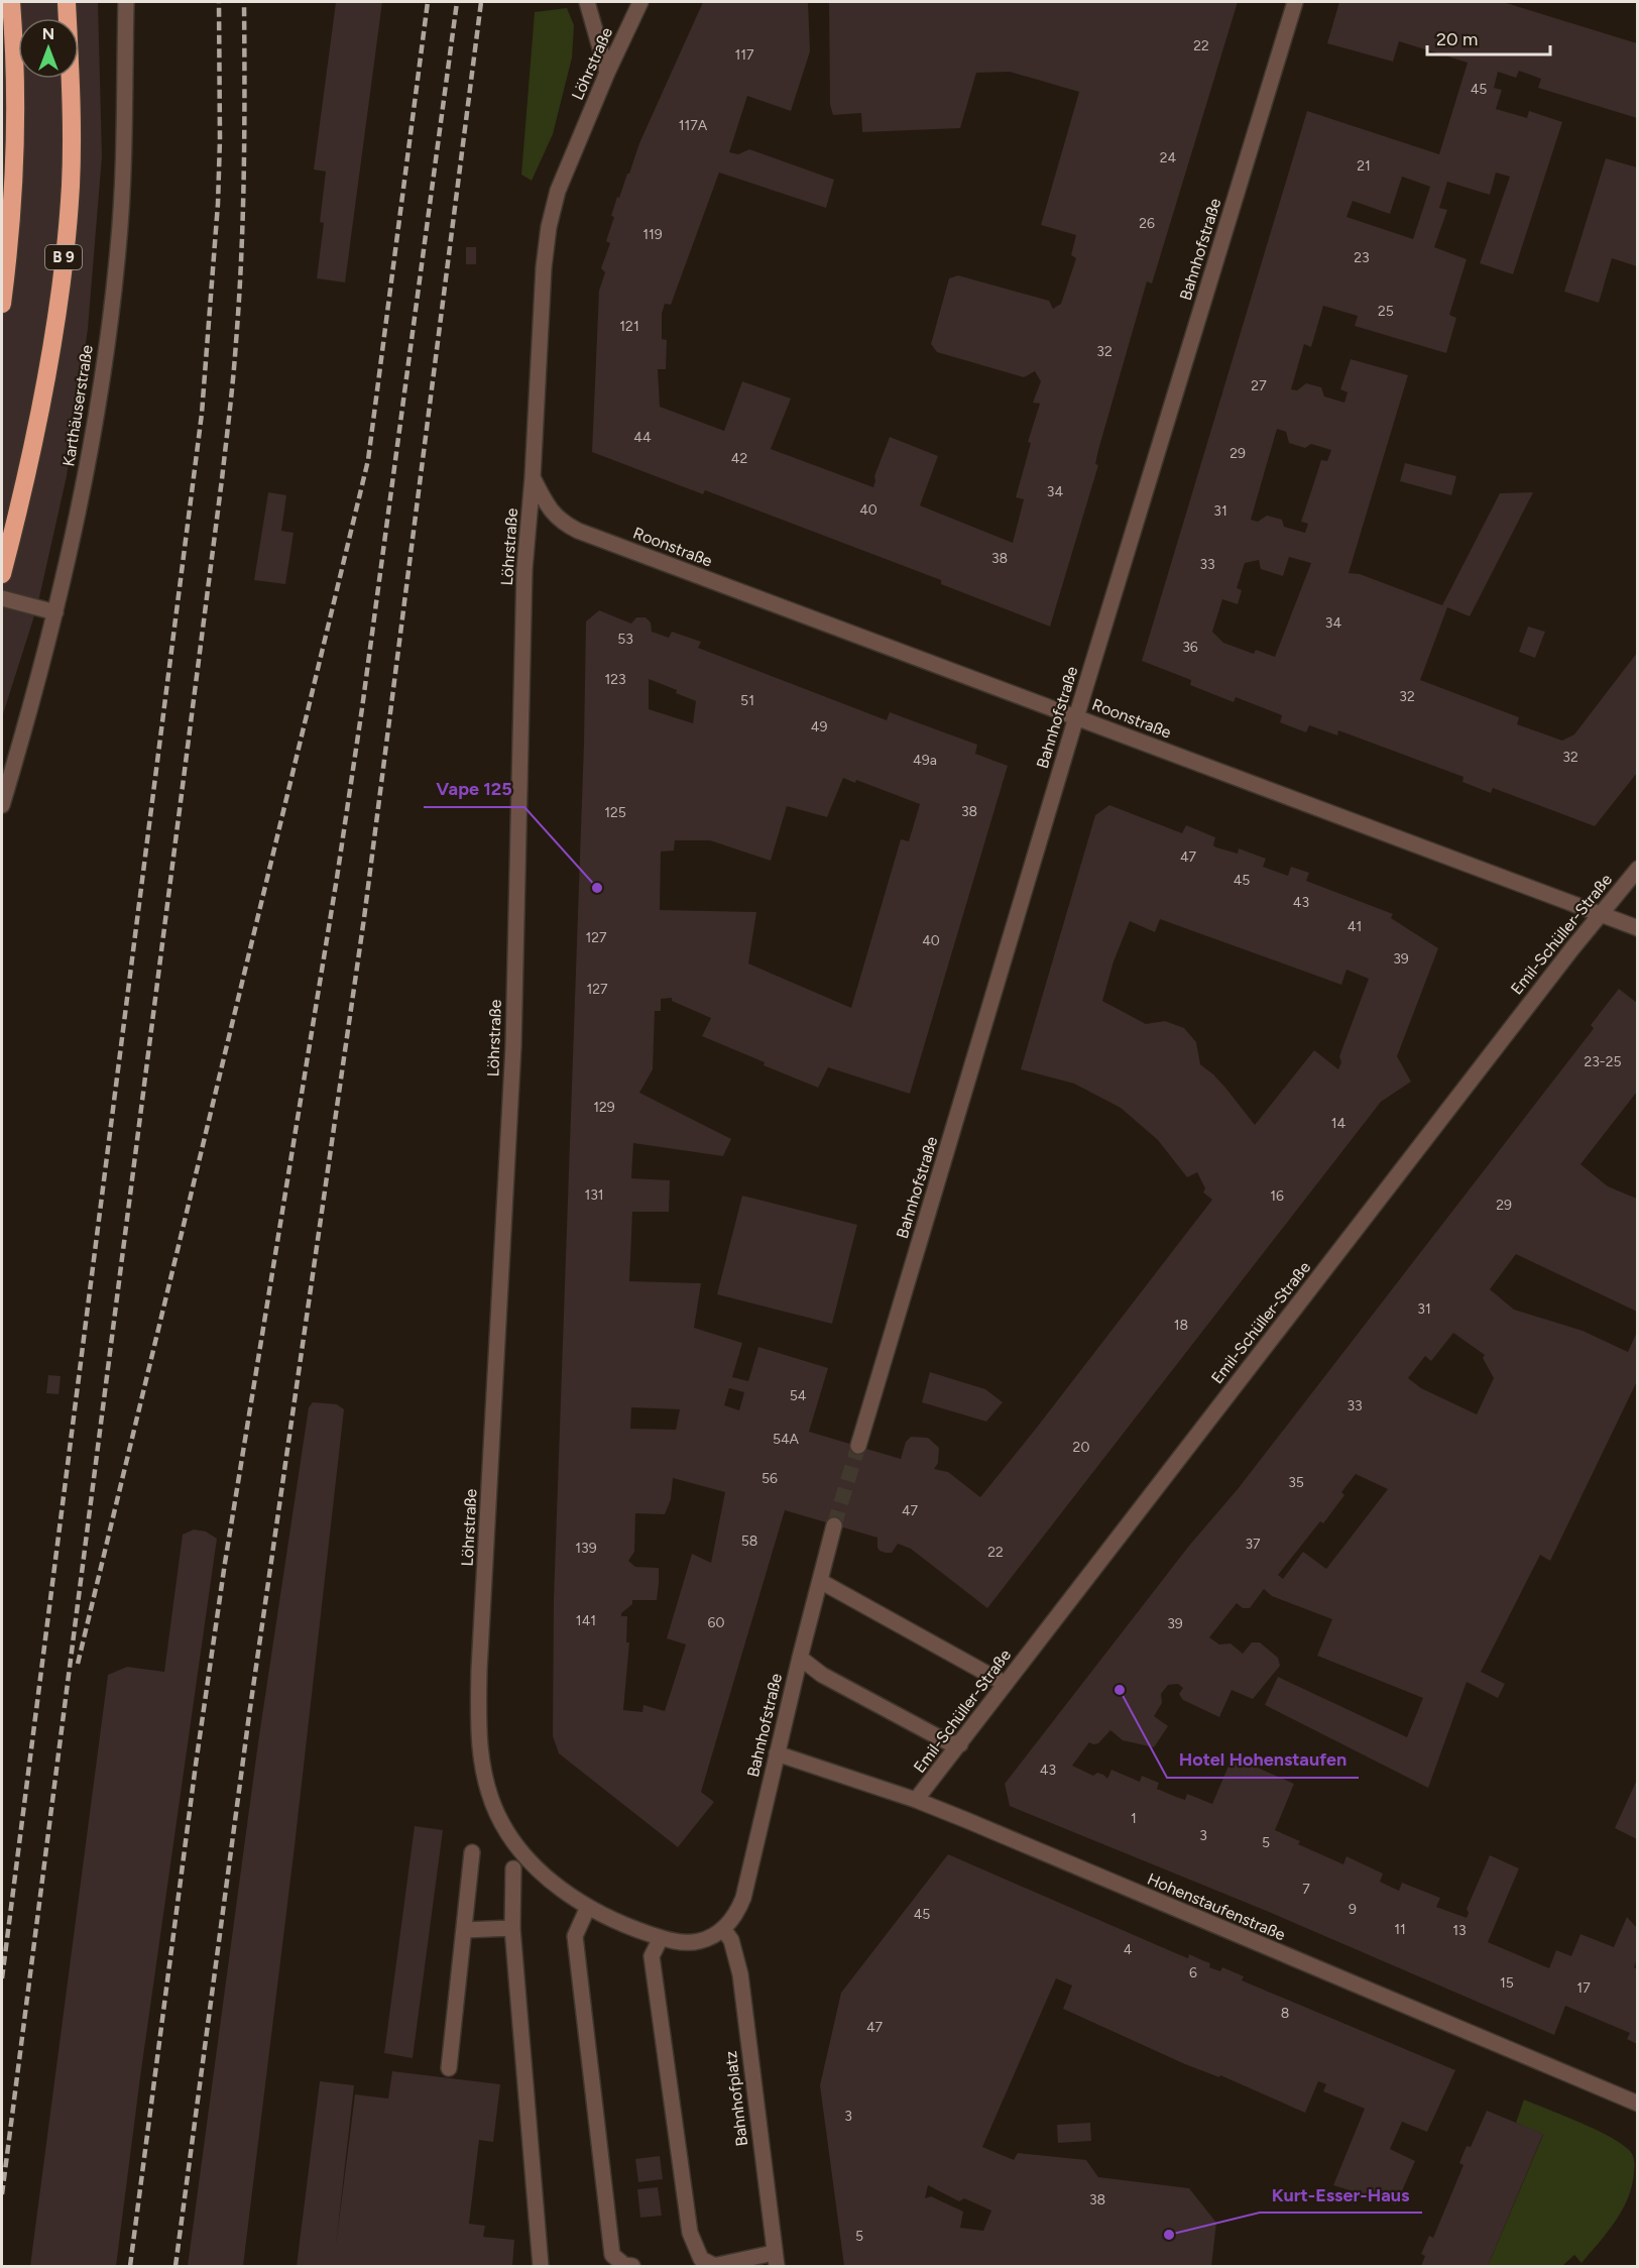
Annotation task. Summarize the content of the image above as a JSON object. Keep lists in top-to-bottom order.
{
  "streets": {
    "highway": ["B 9"],
    "street": [
      "Löhrstraße",
      "Bahnhofstraße",
      "Karthäuserstraße",
      "Roonstraße",
      "Emil-Schüller-Straße",
      "Hohenstaufenstraße",
      "Bahnhofplatz"
    ]
  },
  "crossings": [
    ["Löhrstraße", "Bahnhofstraße"],
    ["Löhrstraße", "Roonstraße"],
    ["Löhrstraße", "Bahnhofplatz"],
    ["Bahnhofstraße", "Roonstraße"],
    ["Bahnhofstraße", "Hohenstaufenstraße"],
    ["Bahnhofstraße", "Bahnhofplatz"],
    ["Roonstraße", "Emil-Schüller-Straße"],
    ["Emil-Schüller-Straße", "Hohenstaufenstraße"]
  ],
  "places": ["Vape 125", "Hotel Hohenstaufen", "Kurt-Esser-Haus"],
  "house_numbers": [
    "22",
    "117",
    "45",
    "117A",
    "24",
    "21",
    "26",
    "119",
    "23",
    "25",
    "121",
    "32",
    "27",
    "44",
    "29",
    "42",
    "34",
    "40",
    "31",
    "38",
    "33",
    "34",
    "53",
    "36",
    "123",
    "32",
    "51",
    "49",
    "32",
    "49a",
    "38",
    "125",
    "47",
    "45",
    "43",
    "41",
    "127",
    "40",
    "39",
    "127",
    "23-25",
    "129",
    "14",
    "131",
    "16",
    "29",
    "31",
    "18",
    "54",
    "33",
    "54A",
    "20",
    "56",
    "35",
    "47",
    "58",
    "37",
    "139",
    "22",
    "141",
    "60",
    "39",
    "43",
    "1",
    "3",
    "5",
    "7",
    "9",
    "45",
    "11",
    "13",
    "4",
    "6",
    "15",
    "17",
    "8",
    "47",
    "3",
    "38",
    "5"
  ],
  "scale_bar": "20 m",
  "north": "top"
}
